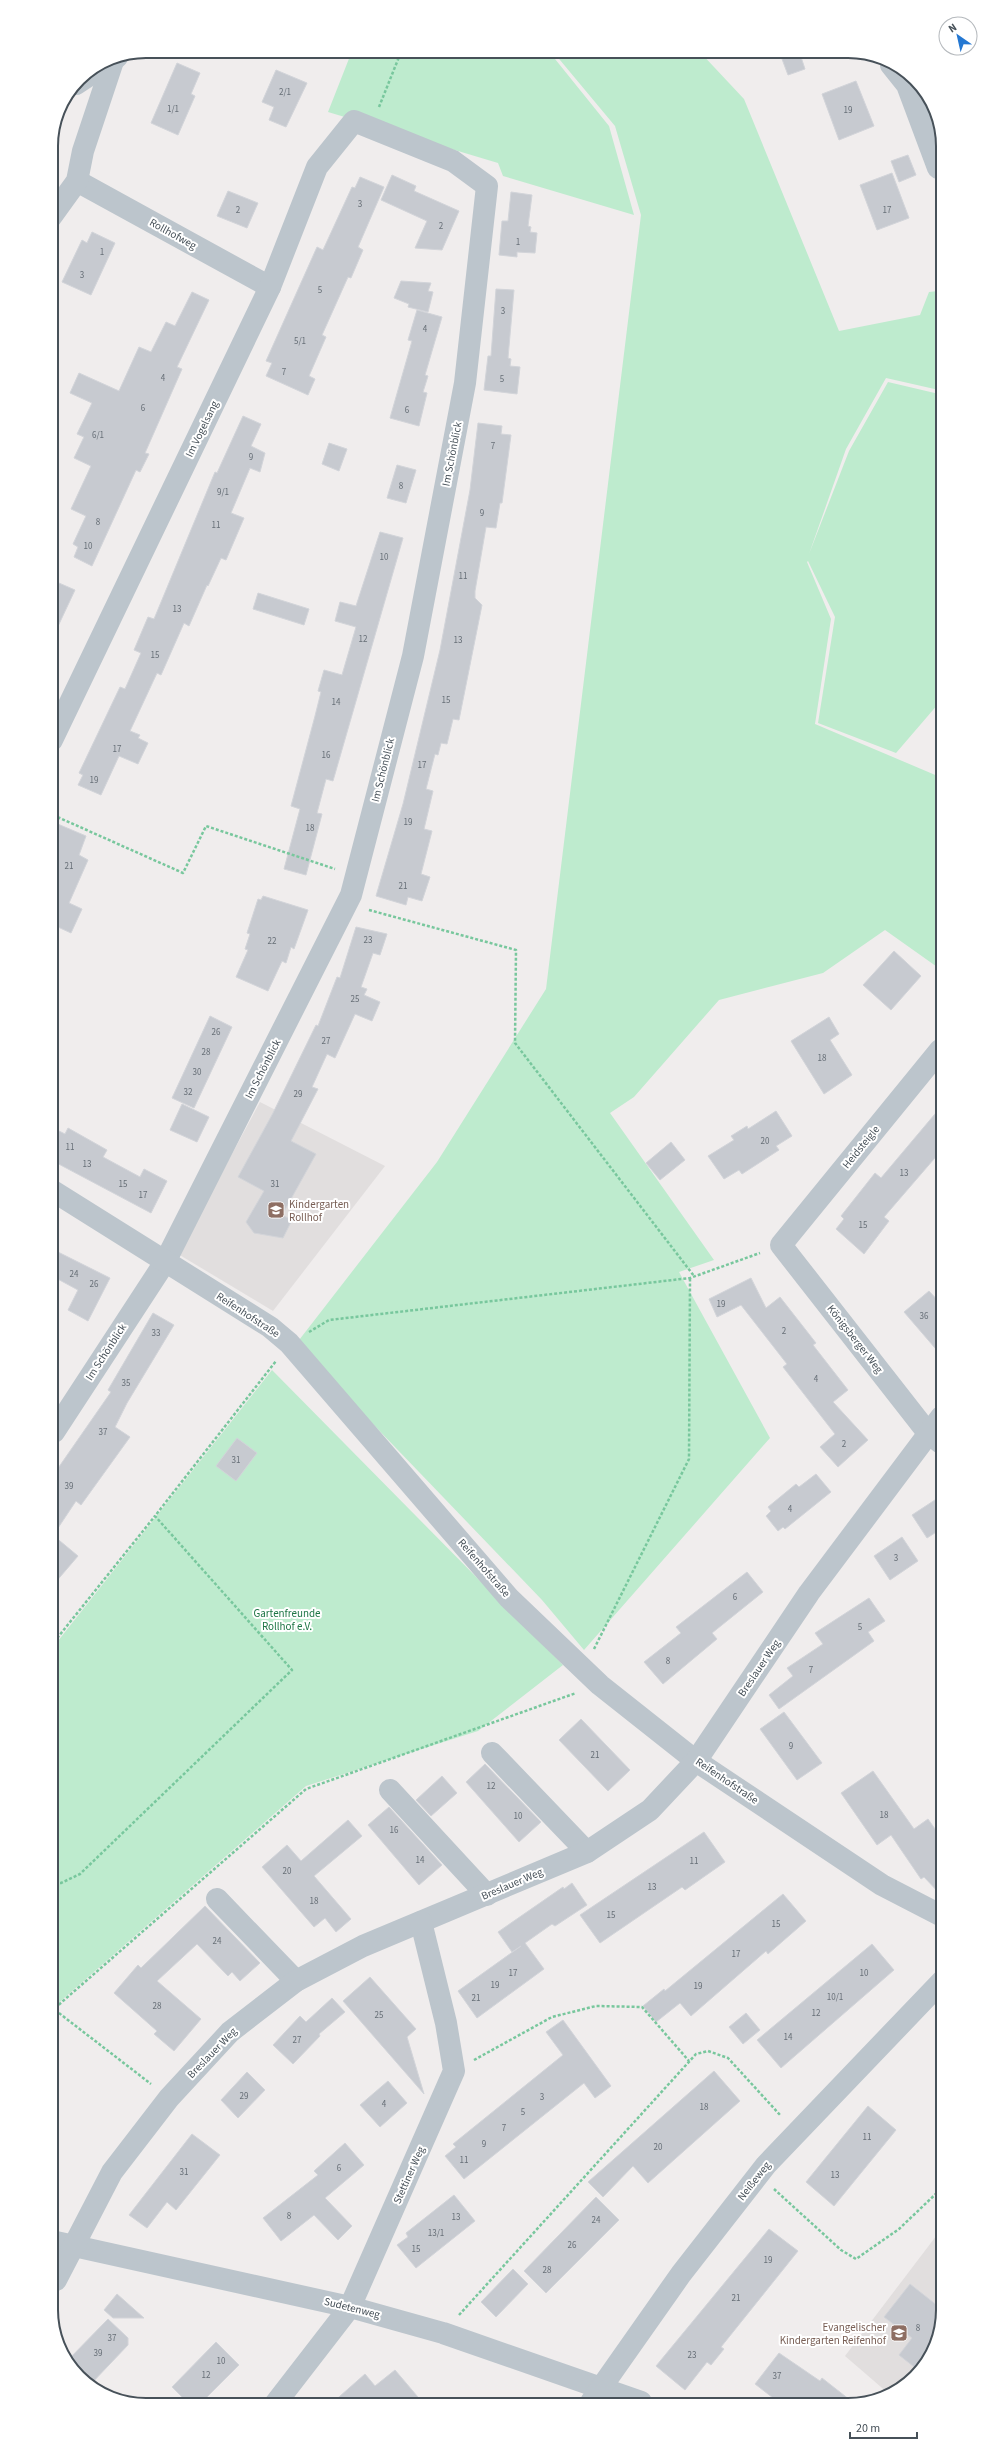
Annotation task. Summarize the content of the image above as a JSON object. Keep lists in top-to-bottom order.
{
  "streets": {
    "street": [
      "Rollhofweg",
      "Im Vogelsang",
      "Im Schönblick",
      "Heidsteigle",
      "Reifenhofstraße",
      "Königsberger Weg",
      "Breslauer Weg",
      "Stettiner Weg",
      "Neißeweg",
      "Sudetenweg"
    ]
  },
  "crossings": [
    ["Rollhofweg", "Im Vogelsang"],
    ["Im Vogelsang", "Im Schönblick"],
    ["Im Schönblick", "Reifenhofstraße"],
    ["Heidsteigle", "Königsberger Weg"],
    ["Reifenhofstraße", "Breslauer Weg"],
    ["Breslauer Weg", "Sudetenweg"],
    ["Stettiner Weg", "Sudetenweg"],
    ["Neißeweg", "Sudetenweg"]
  ],
  "parks": ["Gartenfreunde Rollhof e.V."],
  "places": {
    "school or university": ["Kindergarten Rollhof", "Evangelischer Kindergarten Reifenhof"]
  },
  "house_numbers": [
    "2/1",
    "1/1",
    "19",
    "3",
    "2",
    "17",
    "2",
    "1",
    "1",
    "3",
    "5",
    "3",
    "4",
    "5/1",
    "7",
    "4",
    "5",
    "6",
    "6",
    "6/1",
    "7",
    "9",
    "8",
    "9/1",
    "9",
    "8",
    "11",
    "10",
    "10",
    "11",
    "13",
    "12",
    "13",
    "15",
    "15",
    "14",
    "17",
    "16",
    "17",
    "19",
    "19",
    "18",
    "21",
    "21",
    "23",
    "22",
    "25",
    "26",
    "27",
    "28",
    "18",
    "30",
    "32",
    "29",
    "20",
    "11",
    "13",
    "13",
    "15",
    "31",
    "17",
    "15",
    "24",
    "26",
    "19",
    "36",
    "2",
    "33",
    "4",
    "35",
    "37",
    "2",
    "31",
    "39",
    "4",
    "3",
    "6",
    "5",
    "8",
    "7",
    "9",
    "21",
    "12",
    "18",
    "10",
    "16",
    "14",
    "11",
    "20",
    "13",
    "18",
    "15",
    "15",
    "24",
    "17",
    "17",
    "10",
    "19",
    "19",
    "10/1",
    "21",
    "28",
    "12",
    "25",
    "14",
    "27",
    "29",
    "3",
    "4",
    "18",
    "5",
    "7",
    "11",
    "9",
    "20",
    "11",
    "6",
    "31",
    "13",
    "8",
    "13",
    "24",
    "13/1",
    "26",
    "15",
    "19",
    "28",
    "21",
    "8",
    "37",
    "39",
    "23",
    "10",
    "12",
    "37"
  ],
  "scale_bar": "20 m",
  "north": "top left"
}
